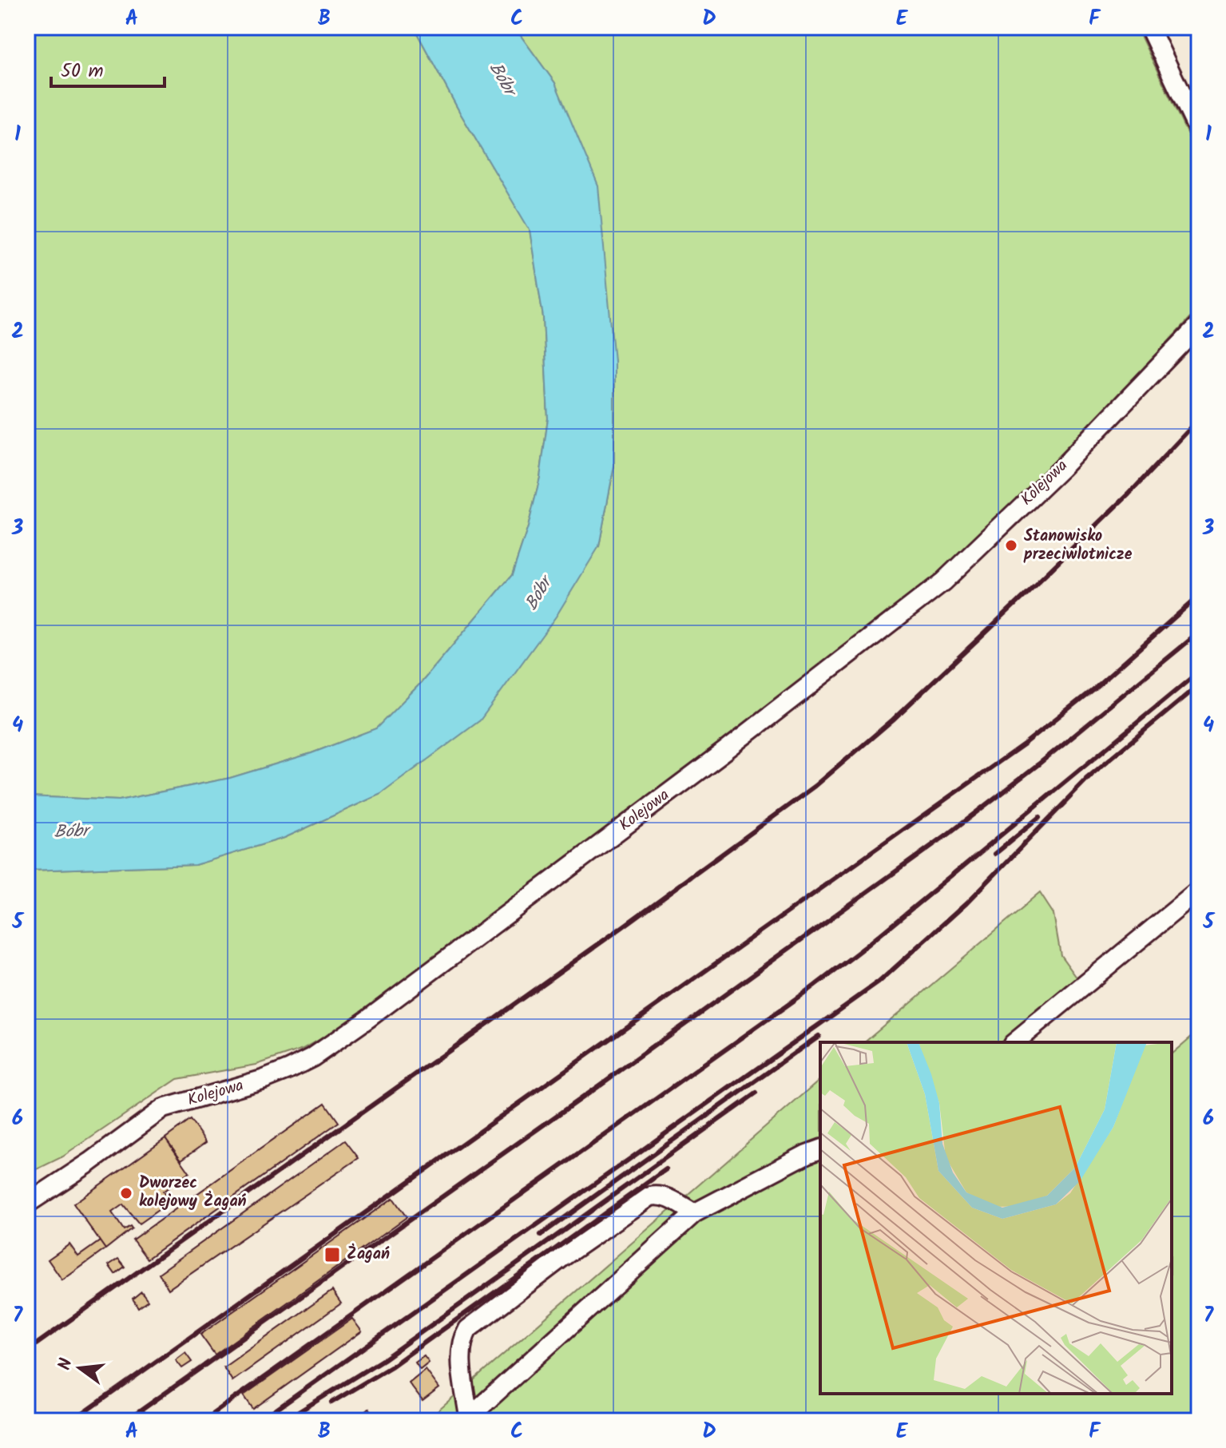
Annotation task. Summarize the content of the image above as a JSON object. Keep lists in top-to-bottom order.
{
  "streets": {
    "street": ["Kolejowa"]
  },
  "water": ["Bóbr"],
  "places": {
    "other": ["Stanowisko przeciwlotnicze", "Dworzec kolejowy Żagań"],
    "transit": ["Żagań"]
  },
  "scale_bar": "50 m",
  "north": "left",
  "grid": {
    "columns": [
      "A",
      "B",
      "C",
      "D",
      "E",
      "F"
    ],
    "rows": [
      "1",
      "2",
      "3",
      "4",
      "5",
      "6",
      "7"
    ]
  }
}
